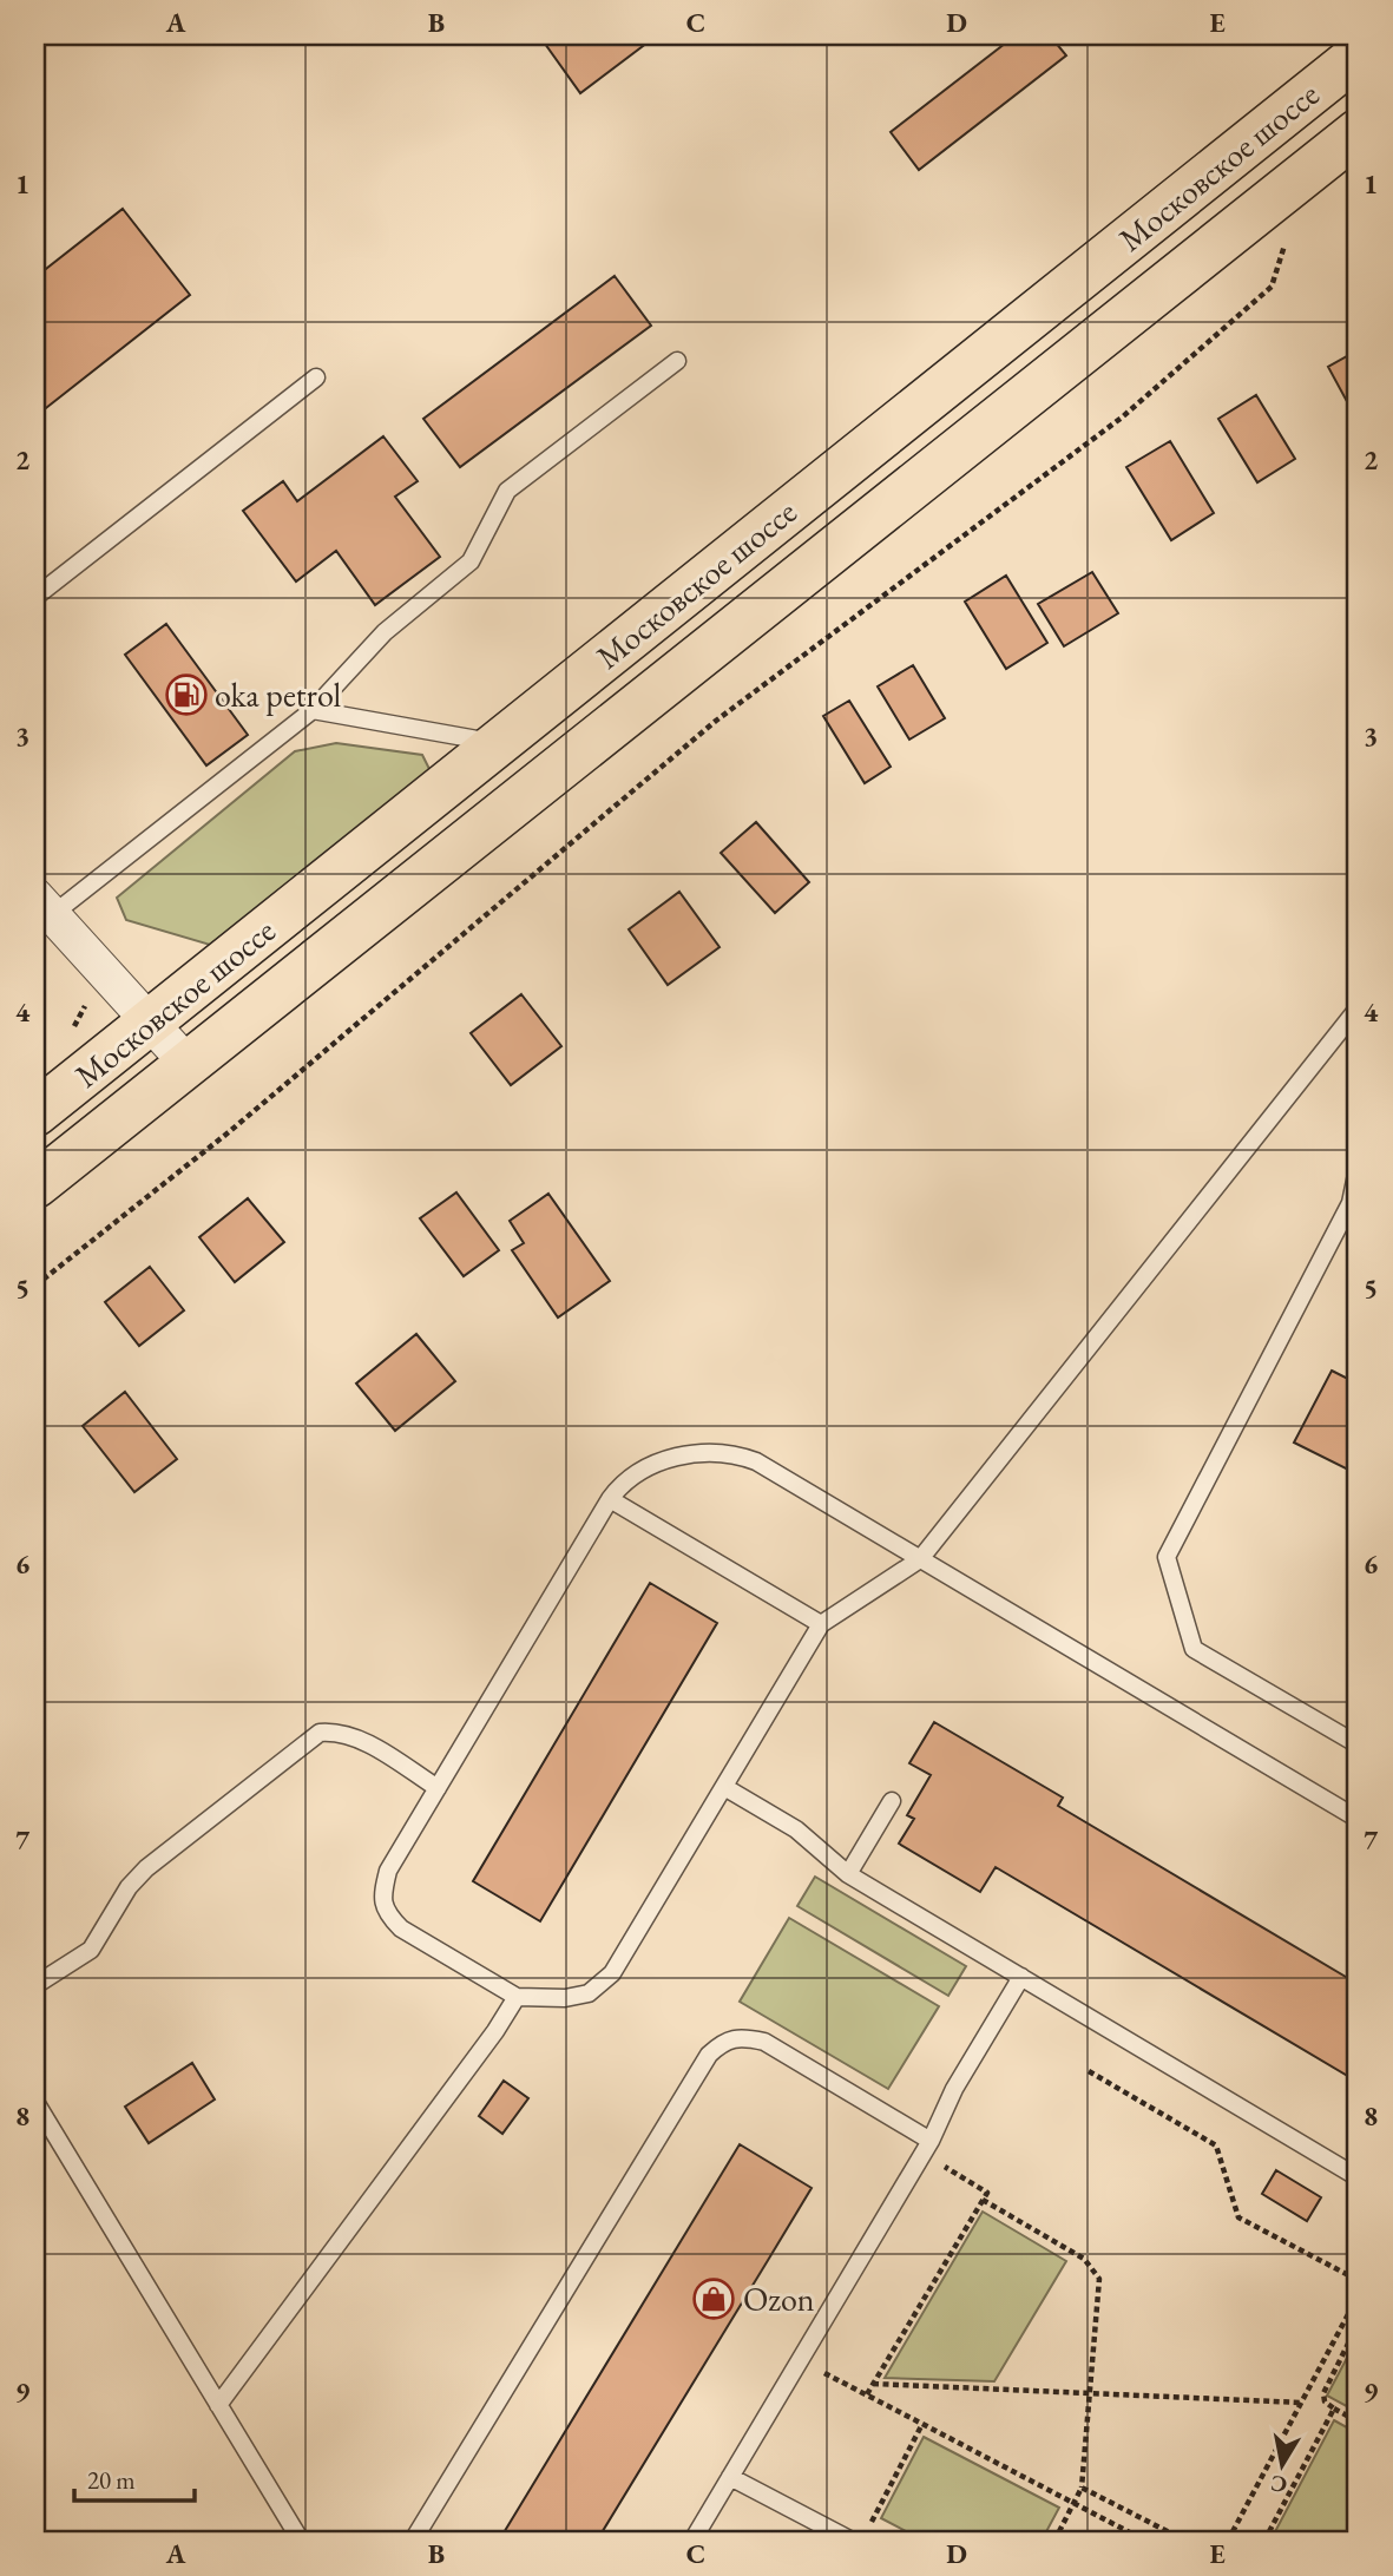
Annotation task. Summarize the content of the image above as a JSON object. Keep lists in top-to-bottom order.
{
  "streets": {
    "main road": ["Московское шоссе"]
  },
  "places": {
    "fuel station": ["oka petrol"],
    "shop": ["Ozon"]
  },
  "scale_bar": "20 m",
  "north": "bottom",
  "grid": {
    "columns": [
      "A",
      "B",
      "C",
      "D",
      "E"
    ],
    "rows": [
      "1",
      "2",
      "3",
      "4",
      "5",
      "6",
      "7",
      "8",
      "9"
    ]
  }
}
